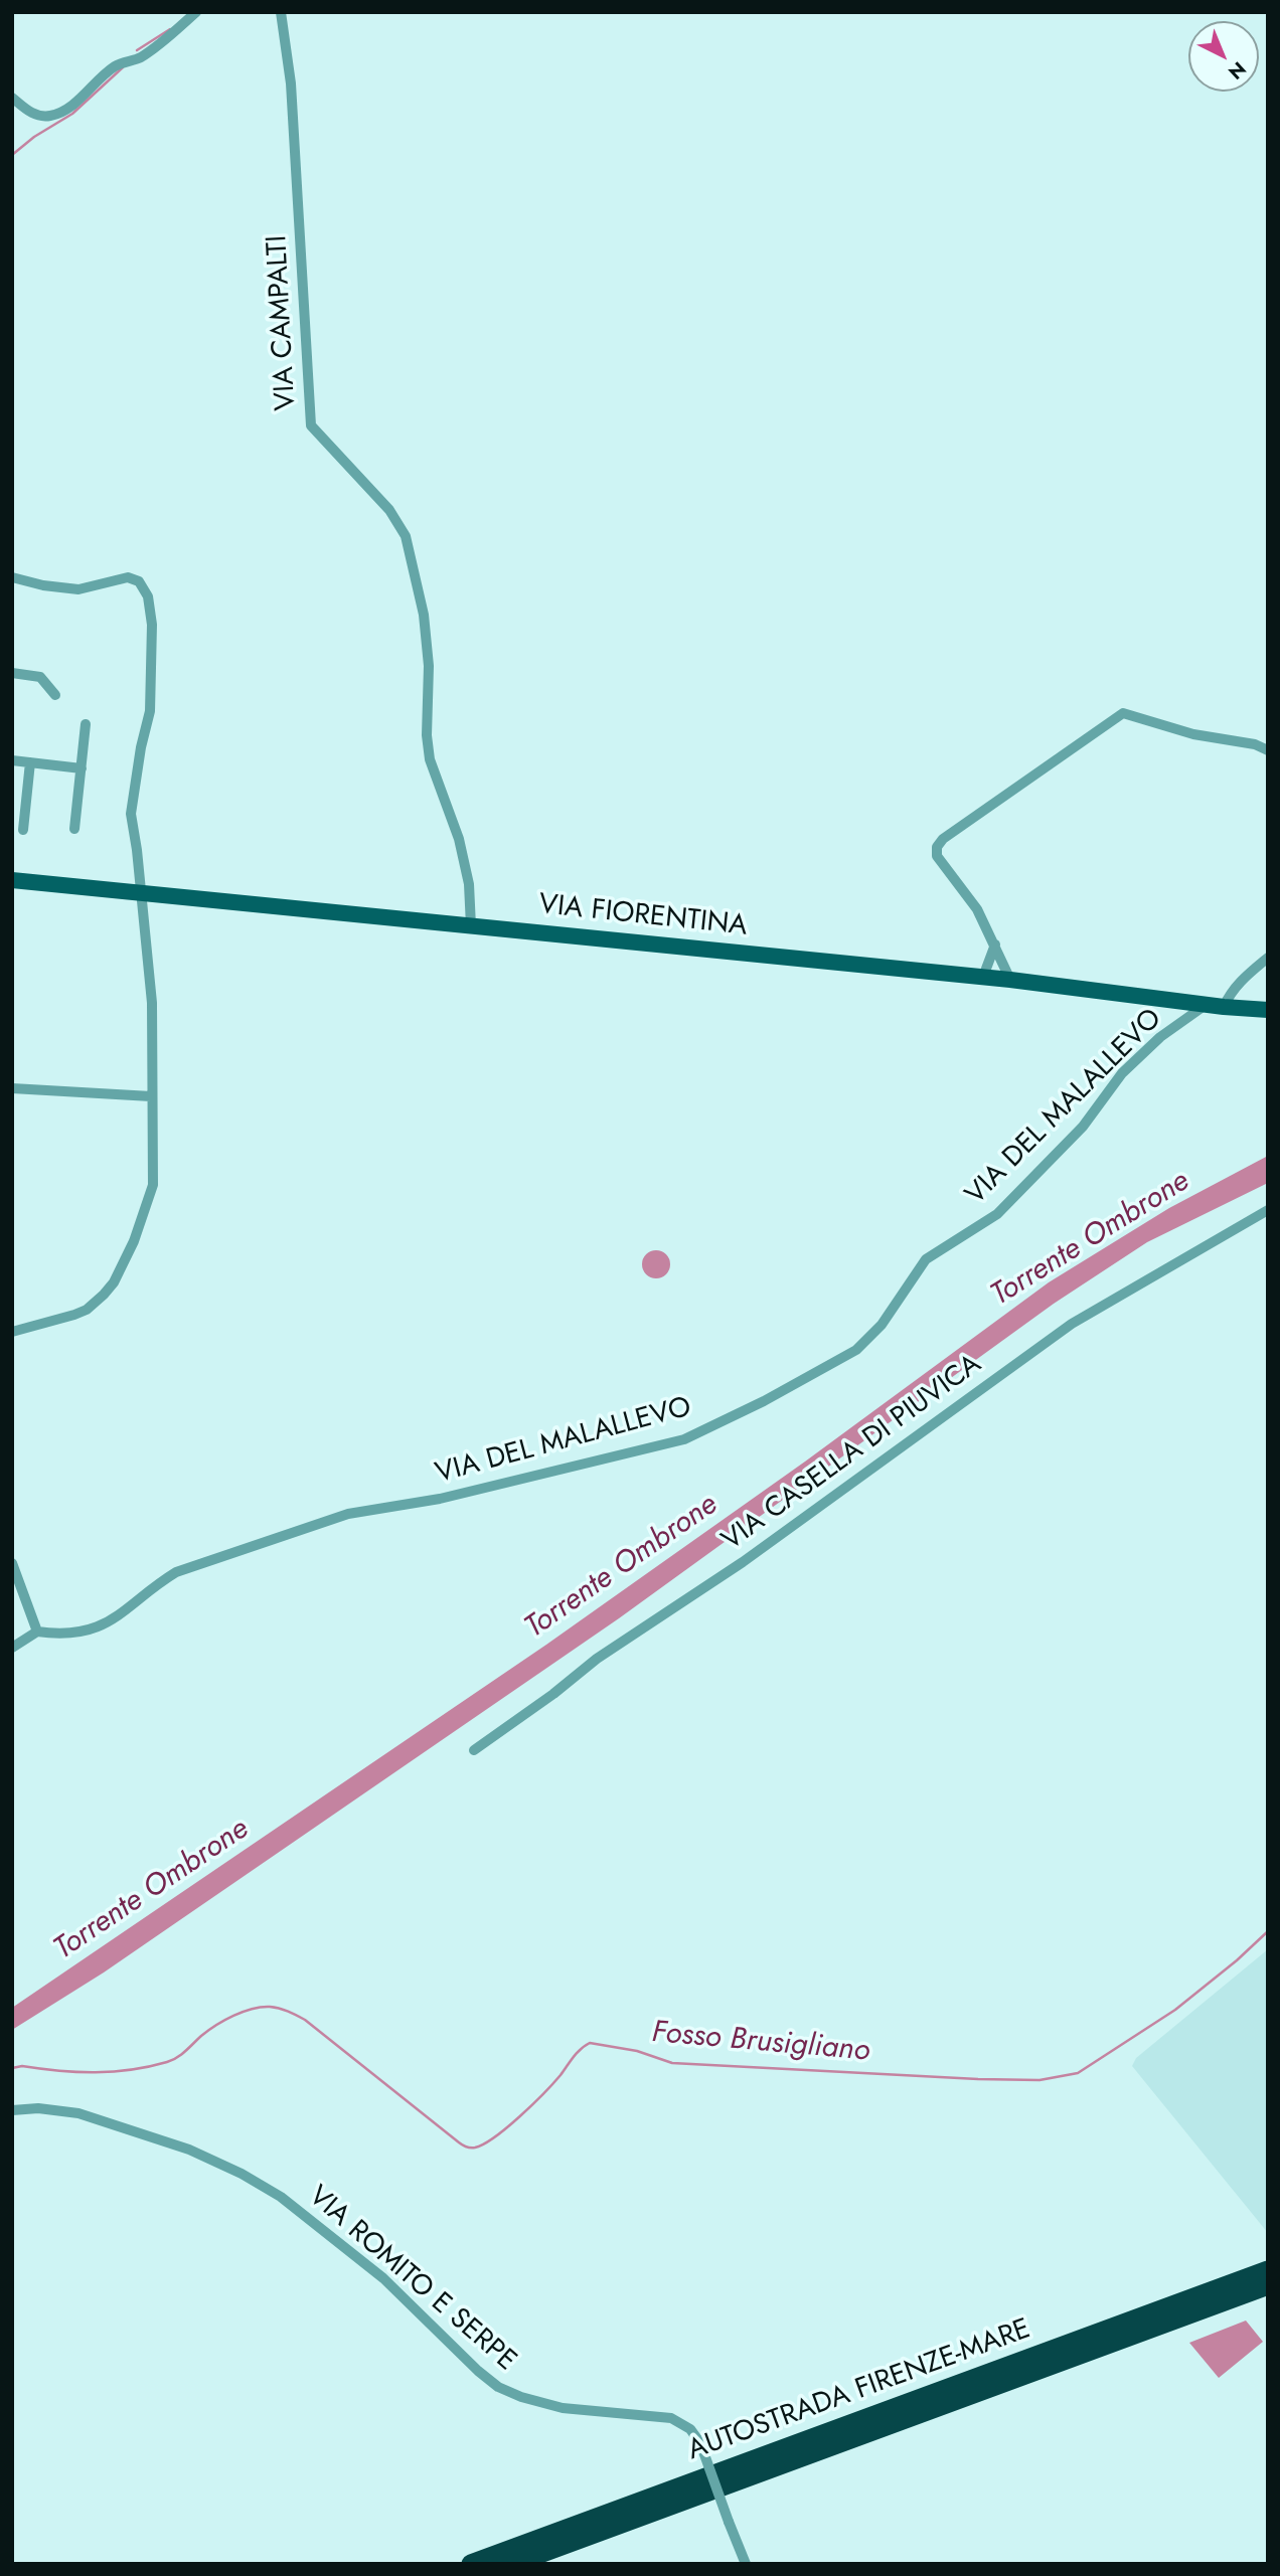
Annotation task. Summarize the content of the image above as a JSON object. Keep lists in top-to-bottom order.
{
  "streets": {
    "highway": ["AUTOSTRADA FIRENZE-MARE"],
    "main road": ["VIA FIORENTINA"],
    "street": [
      "VIA CAMPALTI",
      "VIA DEL MALALLEVO",
      "VIA CASELLA DI PIUVICA",
      "VIA ROMITO E SERPE"
    ]
  },
  "crossings": [
    ["VIA CAMPALTI", "VIA FIORENTINA"],
    ["VIA FIORENTINA", "VIA DEL MALALLEVO"]
  ],
  "water": ["Torrente Ombrone", "Fosso Brusigliano"],
  "north": "bottom right"
}
